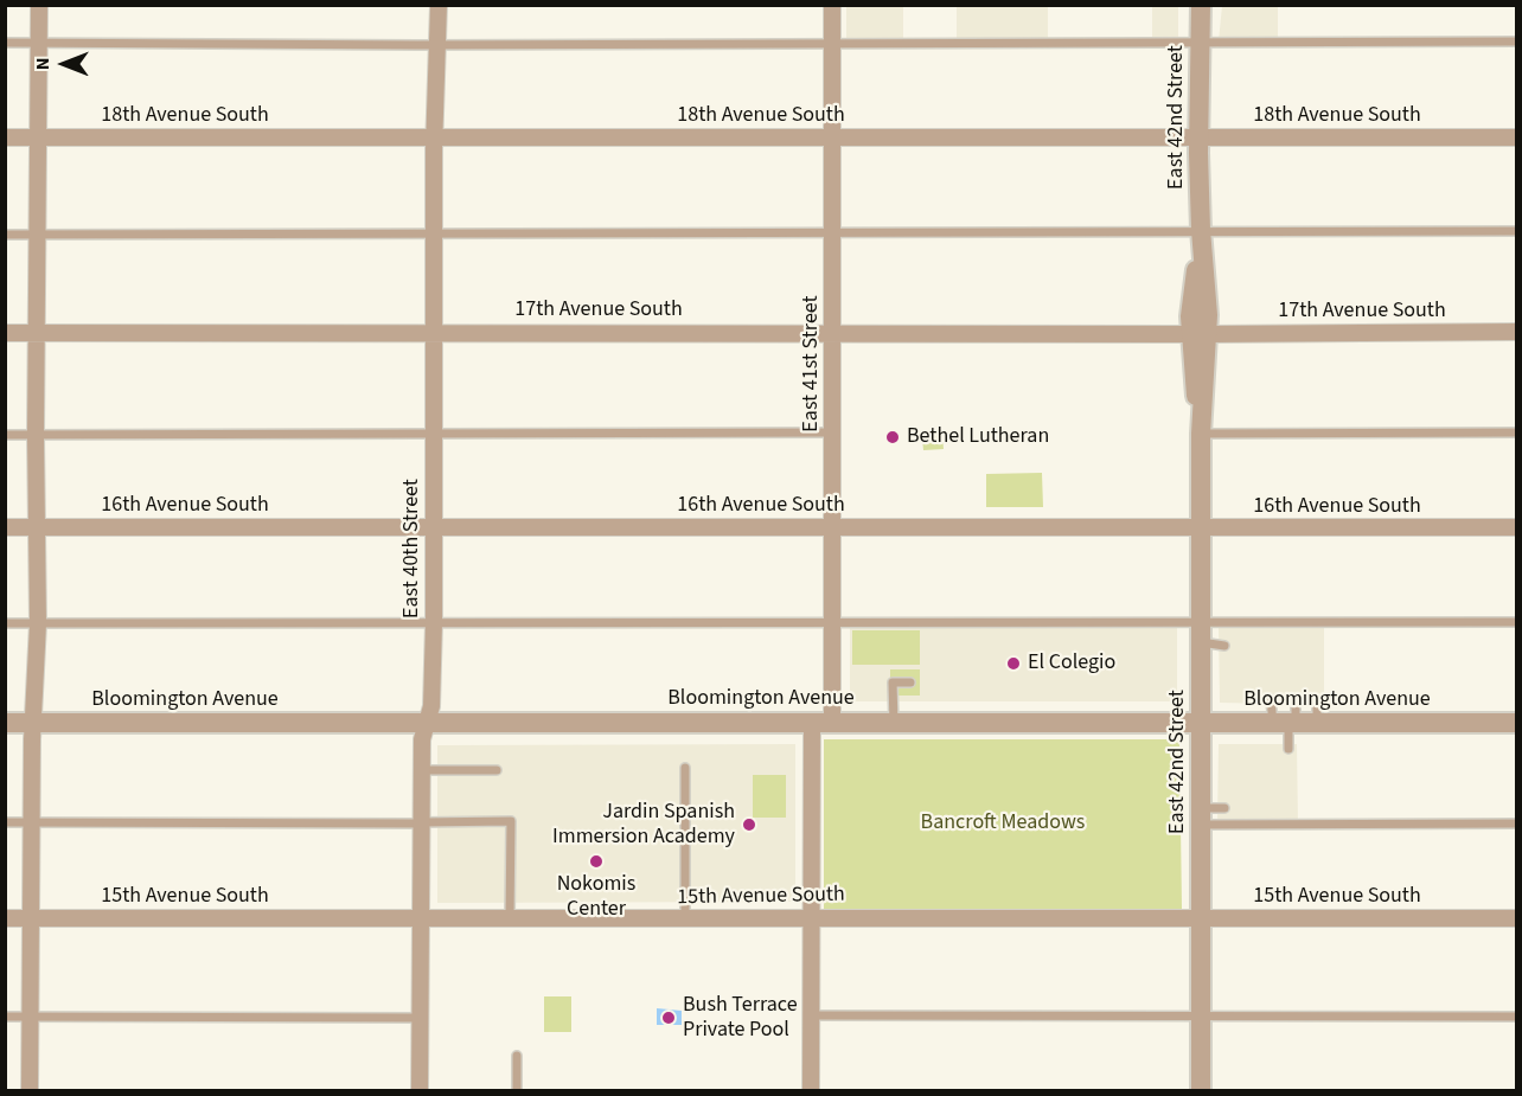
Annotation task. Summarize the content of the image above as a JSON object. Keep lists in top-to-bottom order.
{
  "streets": {
    "street": [
      "18th Avenue South",
      "East 42nd Street",
      "17th Avenue South",
      "East 41st Street",
      "16th Avenue South",
      "East 40th Street",
      "Bloomington Avenue",
      "15th Avenue South"
    ]
  },
  "crossings": [
    ["18th Avenue South", "East 42nd Street"],
    ["18th Avenue South", "East 41st Street"],
    ["18th Avenue South", "East 40th Street"],
    ["East 42nd Street", "17th Avenue South"],
    ["East 42nd Street", "16th Avenue South"],
    ["East 42nd Street", "Bloomington Avenue"],
    ["East 42nd Street", "15th Avenue South"],
    ["17th Avenue South", "East 41st Street"],
    ["17th Avenue South", "East 40th Street"],
    ["East 41st Street", "16th Avenue South"],
    ["East 41st Street", "Bloomington Avenue"],
    ["16th Avenue South", "East 40th Street"],
    ["East 40th Street", "Bloomington Avenue"],
    ["East 40th Street", "15th Avenue South"]
  ],
  "parks": ["Bancroft Meadows"],
  "places": [
    "Bethel Lutheran",
    "El Colegio",
    "Jardin Spanish Immersion Academy",
    "Nokomis Center",
    "Bush Terrace Private Pool"
  ],
  "north": "left"
}
